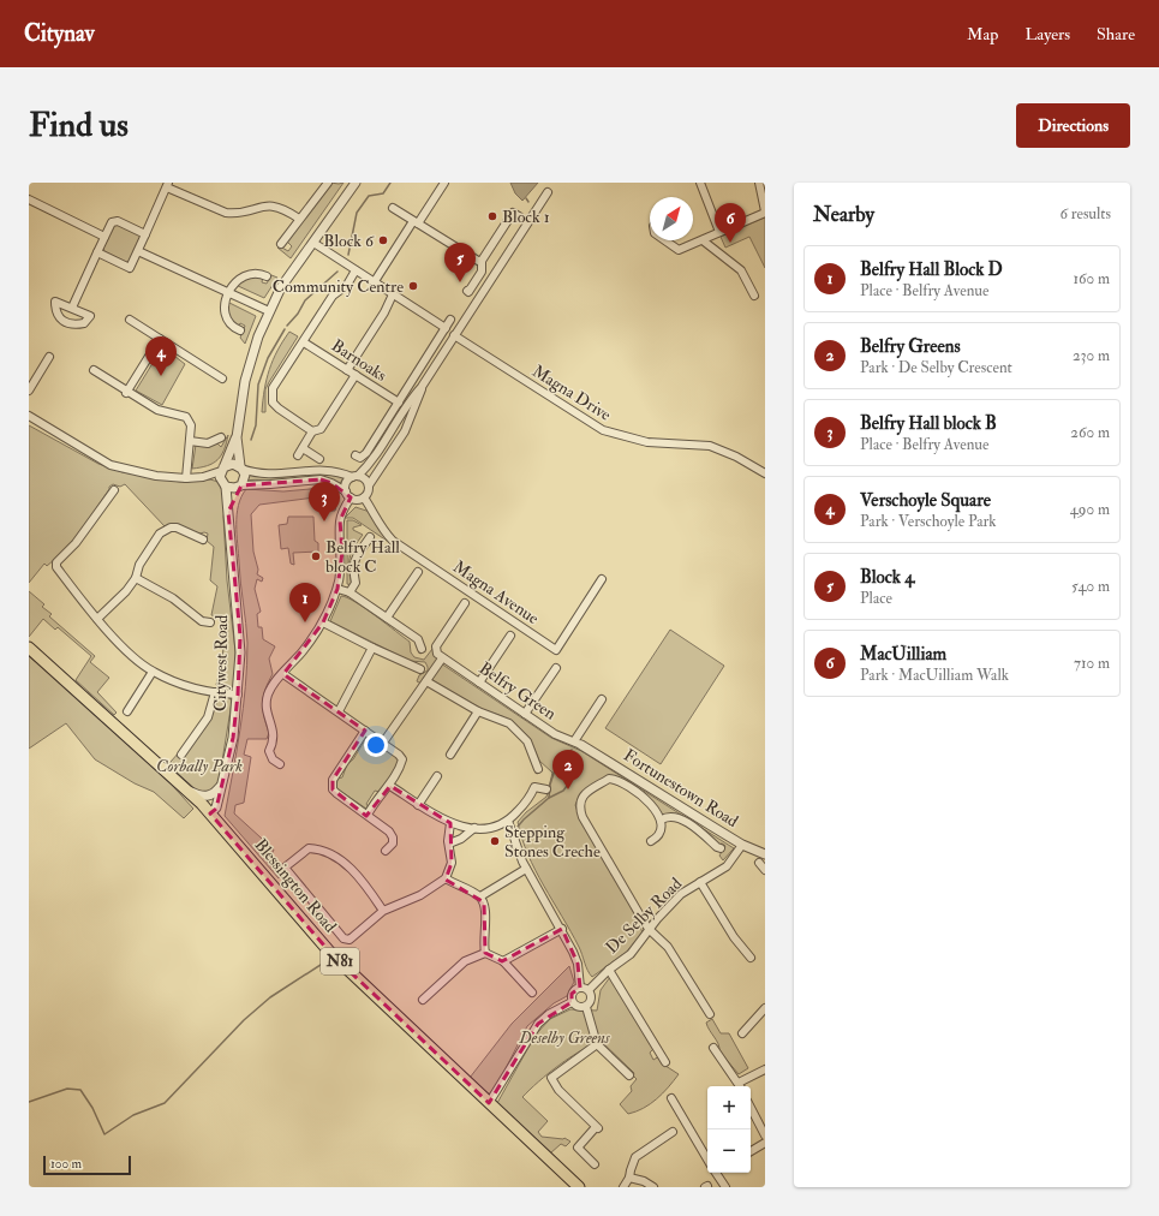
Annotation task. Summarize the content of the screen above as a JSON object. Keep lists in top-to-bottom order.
{
  "streets": {
    "main road": ["Blessington Road", "N81"],
    "street": [
      "Barnoaks",
      "Magna Drive",
      "Magna Avenue",
      "Citywest Road",
      "Belfry Green",
      "Fortunestown Road",
      "De Selby Road"
    ]
  },
  "crossings": [
    ["Citywest Road", "Blessington Road"],
    ["Belfry Green", "Fortunestown Road"],
    ["Fortunestown Road", "De Selby Road"]
  ],
  "parks": ["Corbally Park", "Deselby Greens"],
  "places": [
    "Block 1",
    "Block 6",
    "Community Centre",
    "Belfry Hall block C",
    "Stepping Stones Creche"
  ],
  "scale_bar": "100 m",
  "north": "top right",
  "page": {
    "header": "Citynav",
    "nav": ["Map", "Layers", "Share"],
    "buttons": "Directions",
    "title": "Find us",
    "heading": ["Nearby", "6 results"],
    "pins": [
      "6",
      "5",
      "4",
      "3",
      "1",
      "2"
    ],
    "list": [
      {
        "mark": "1",
        "name": "Belfry Hall Block D",
        "note": "Place · Belfry Avenue",
        "value": "160 m"
      },
      {
        "mark": "2",
        "name": "Belfry Greens",
        "note": "Park · De Selby Crescent",
        "value": "230 m"
      },
      {
        "mark": "3",
        "name": "Belfry Hall block B",
        "note": "Place · Belfry Avenue",
        "value": "260 m"
      },
      {
        "mark": "4",
        "name": "Verschoyle Square",
        "note": "Park · Verschoyle Park",
        "value": "490 m"
      },
      {
        "mark": "5",
        "name": "Block 4",
        "note": "Place",
        "value": "540 m"
      },
      {
        "mark": "6",
        "name": "MacUilliam",
        "note": "Park · MacUilliam Walk",
        "value": "710 m"
      }
    ],
    "map_buttons": ["+", "−"],
    "scale": "100 m"
  }
}
